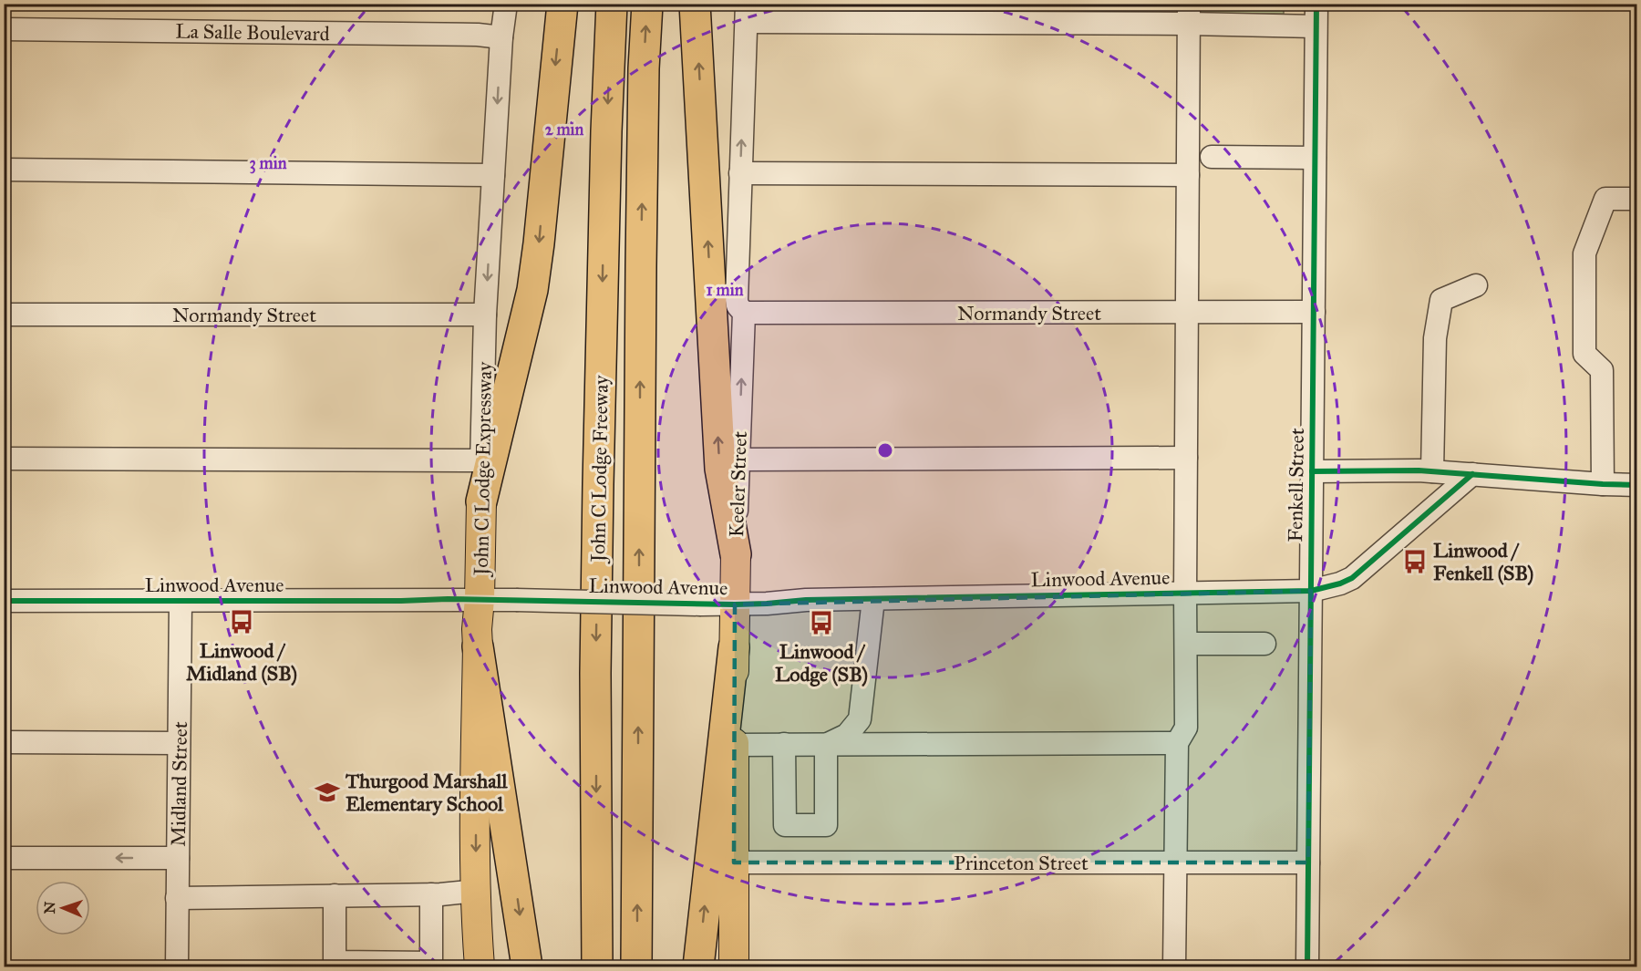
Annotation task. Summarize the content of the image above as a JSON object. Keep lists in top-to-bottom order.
{
  "streets": {
    "highway": ["John C Lodge Freeway"],
    "main road": ["John C Lodge Expressway", "Keeler Street"],
    "street": [
      "La Salle Boulevard",
      "Normandy Street",
      "Fenkell Street",
      "Linwood Avenue",
      "Midland Street",
      "Princeton Street"
    ]
  },
  "crossings": [
    ["La Salle Boulevard", "John C Lodge Expressway"],
    ["Normandy Street", "John C Lodge Expressway"],
    ["Normandy Street", "Keeler Street"],
    ["Normandy Street", "Fenkell Street"],
    ["John C Lodge Expressway", "Linwood Avenue"],
    ["Keeler Street", "Linwood Avenue"],
    ["Keeler Street", "Princeton Street"],
    ["Fenkell Street", "Linwood Avenue"],
    ["Fenkell Street", "Princeton Street"],
    ["Linwood Avenue", "Midland Street"]
  ],
  "one_way": ["John C Lodge Expressway"],
  "places": {
    "bus stop": ["Linwood / Fenkell (SB)", "Linwood / Midland (SB)", "Linwood / Lodge (SB)"],
    "school or university": ["Thurgood Marshall Elementary School"]
  },
  "north": "left",
  "rings": ["2 min", "3 min", "1 min"]
}
